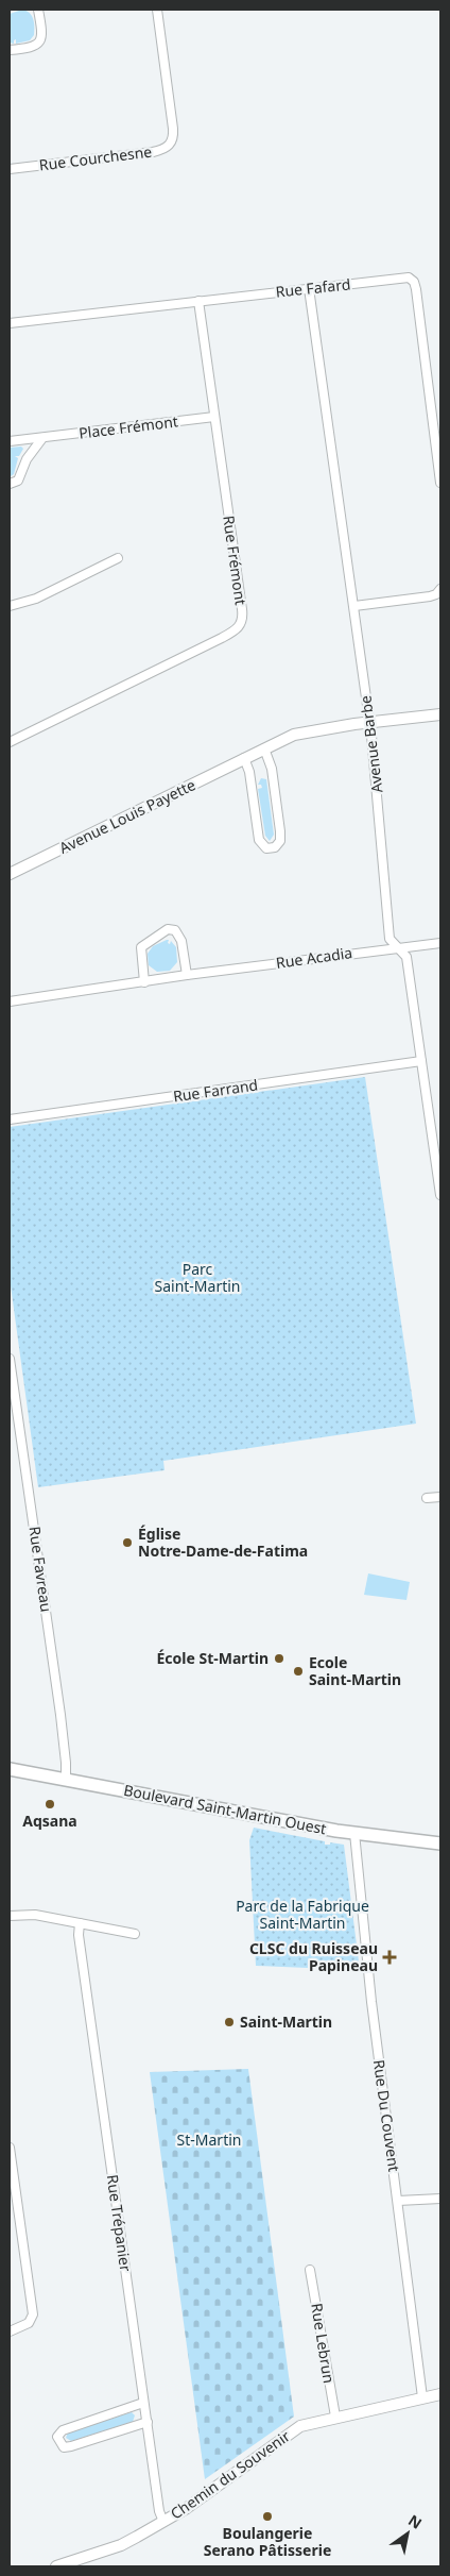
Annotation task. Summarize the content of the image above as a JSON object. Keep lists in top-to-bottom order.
{
  "streets": {
    "main road": ["Boulevard Saint-Martin Ouest"],
    "street": [
      "Rue Courchesne",
      "Rue Fafard",
      "Place Frémont",
      "Rue Frémont",
      "Avenue Barbe",
      "Avenue Louis Payette",
      "Rue Acadia",
      "Rue Farrand",
      "Rue Favreau",
      "Rue Du Couvent",
      "Rue Trépanier",
      "Rue Lebrun",
      "Chemin du Souvenir"
    ]
  },
  "crossings": [
    ["Rue Fafard", "Rue Frémont"],
    ["Rue Fafard", "Avenue Barbe"],
    ["Place Frémont", "Rue Frémont"],
    ["Avenue Barbe", "Avenue Louis Payette"],
    ["Avenue Barbe", "Rue Acadia"],
    ["Avenue Barbe", "Rue Farrand"],
    ["Rue Favreau", "Boulevard Saint-Martin Ouest"],
    ["Boulevard Saint-Martin Ouest", "Rue Du Couvent"],
    ["Rue Du Couvent", "Chemin du Souvenir"],
    ["Rue Trépanier", "Chemin du Souvenir"],
    ["Rue Lebrun", "Chemin du Souvenir"]
  ],
  "parks": ["Parc Saint-Martin", "Parc de la Fabrique Saint-Martin", "St-Martin"],
  "places": {
    "other": [
      "Église Notre-Dame-de-Fatima",
      "École St-Martin",
      "Ecole Saint-Martin",
      "Aqsana",
      "Saint-Martin",
      "Boulangerie Serano Pâtisserie"
    ],
    "health": ["CLSC du Ruisseau Papineau"]
  },
  "north": "top right"
}
